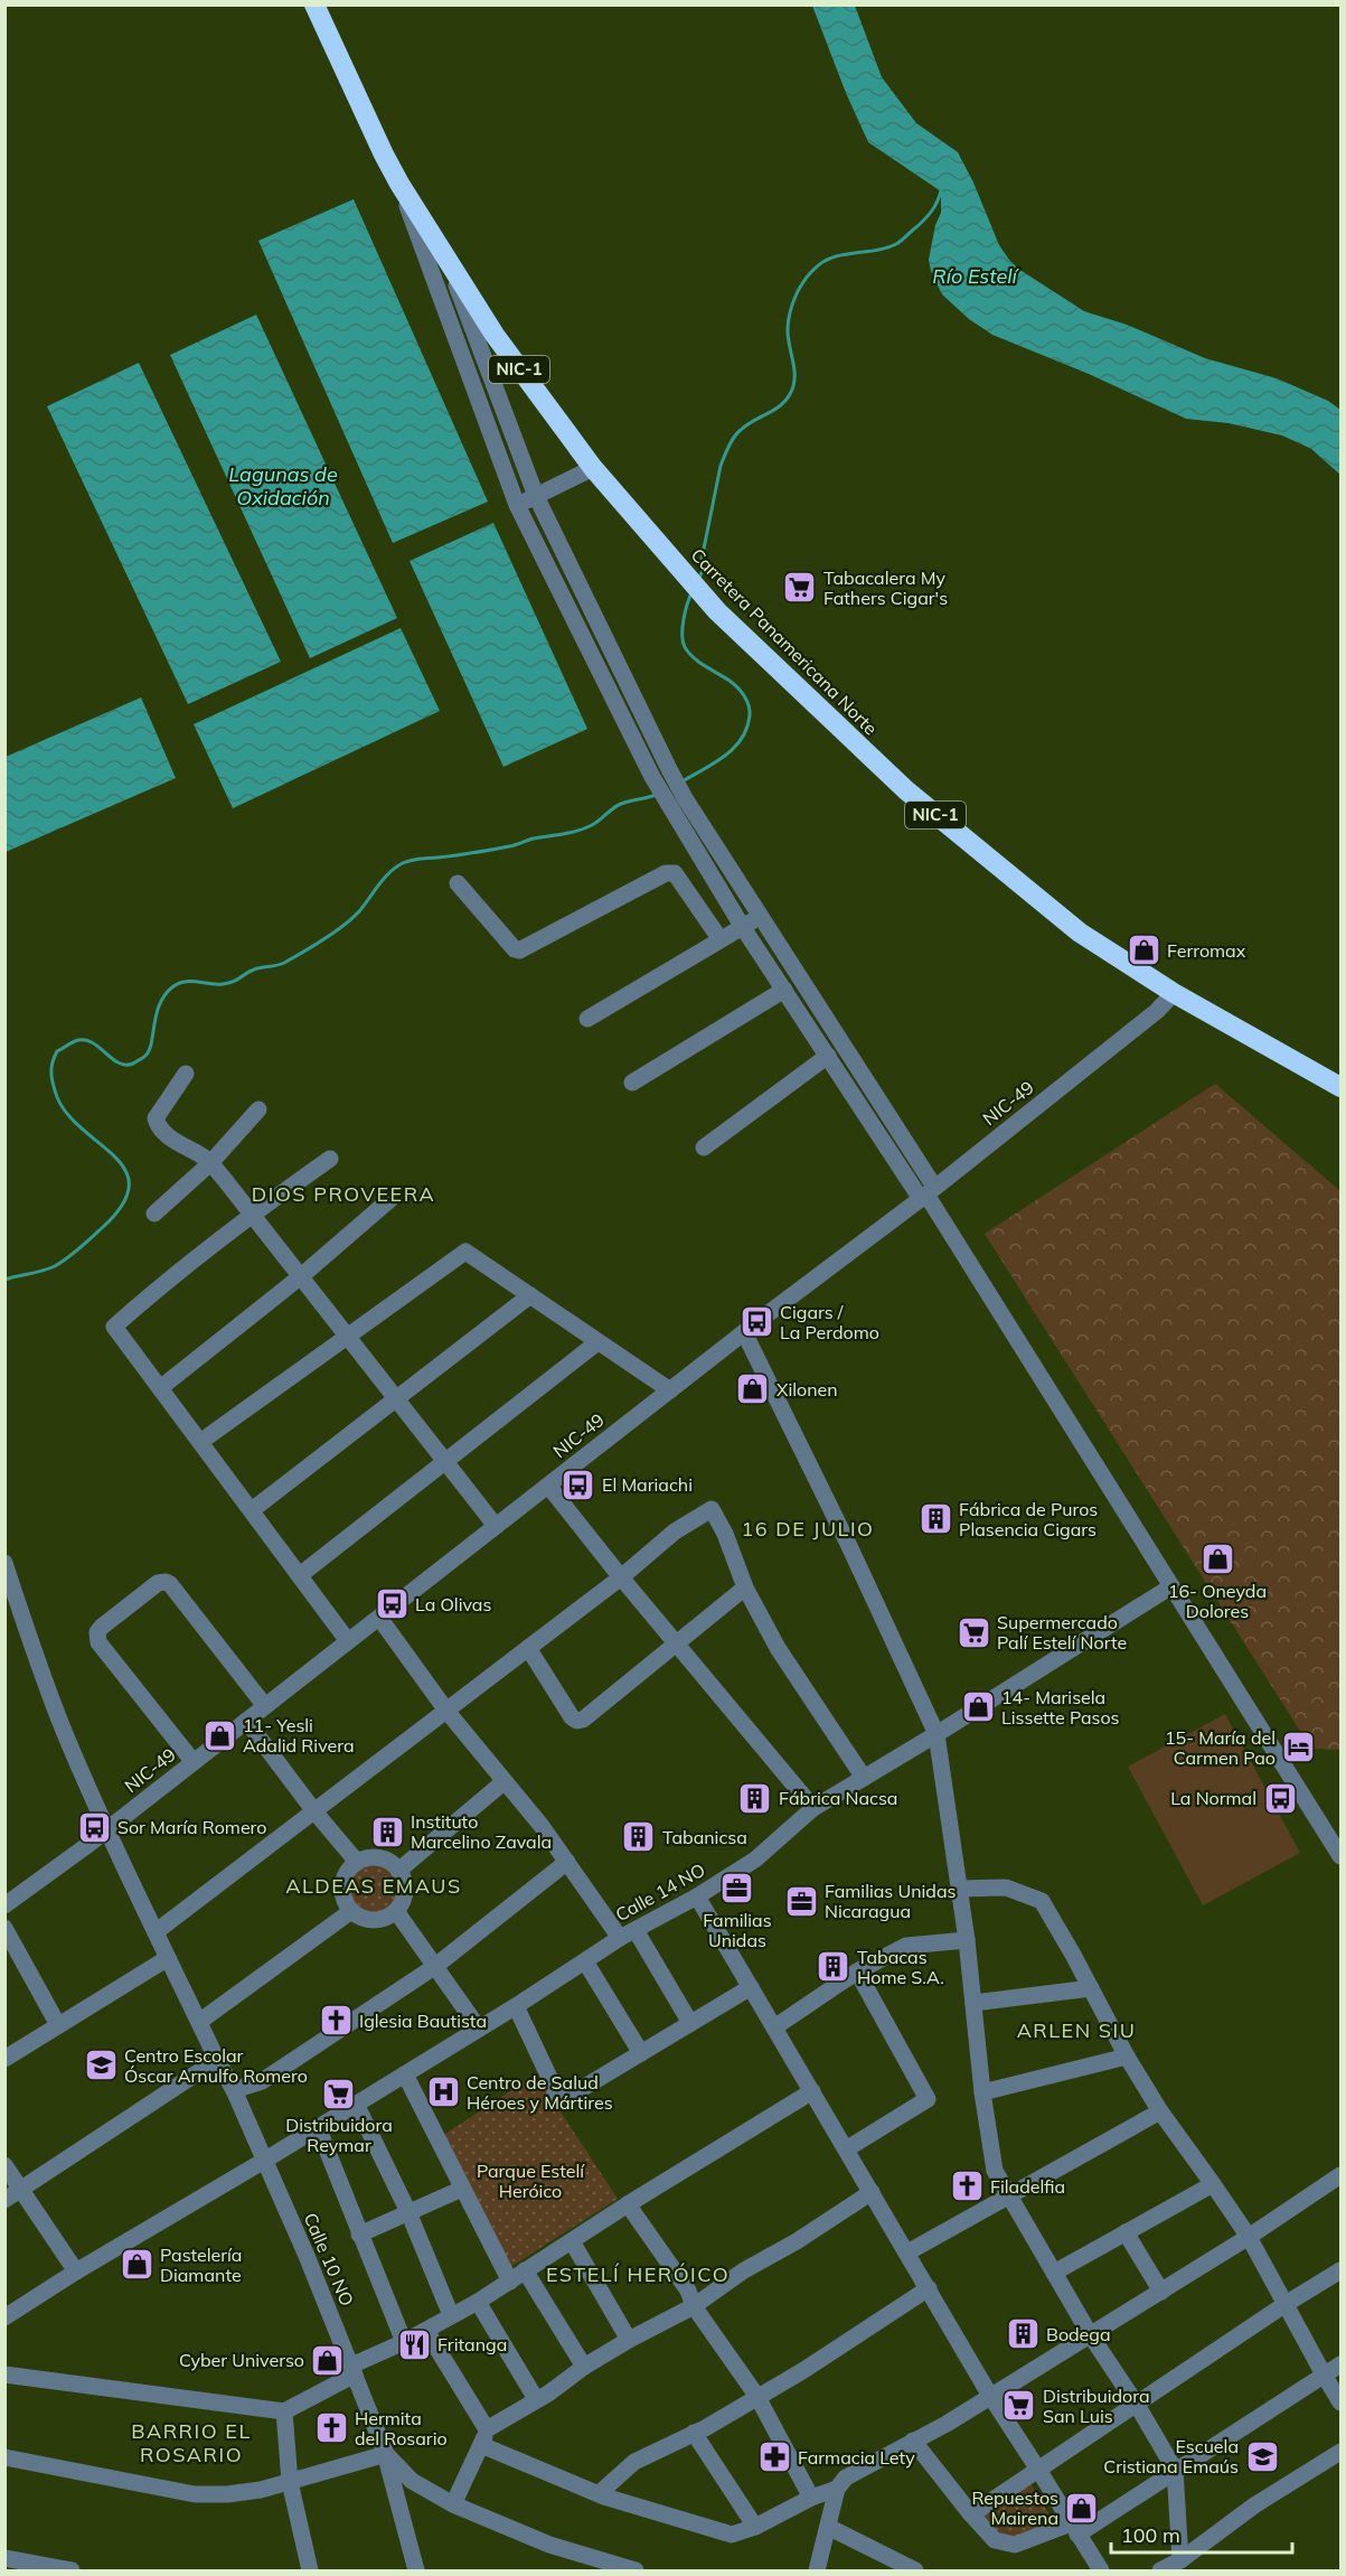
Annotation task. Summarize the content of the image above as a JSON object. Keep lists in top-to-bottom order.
{
  "streets": {
    "highway": ["NIC-1", "Carretera Panamericana Norte"],
    "street": ["NIC-49", "Calle 14 NO", "Calle 10 NO"]
  },
  "crossings": [
    ["Carretera Panamericana Norte", "NIC-49"],
    ["NIC-49", "Calle 10 NO"],
    ["Calle 14 NO", "Calle 10 NO"]
  ],
  "districts": [
    "DIOS PROVEERA",
    "16 DE JULIO",
    "ALDEAS EMAUS",
    "ARLEN SIU",
    "ESTELÍ HERÓICO",
    "BARRIO EL ROSARIO"
  ],
  "water": ["Río Estelí", "Lagunas de Oxidación"],
  "parks": ["Parque Estelí Heróico"],
  "places": {
    "supermarket": [
      "Tabacalera My Fathers Cigar's",
      "Supermercado Palí Estelí Norte",
      "Distribuidora Reymar",
      "Distribuidora San Luis"
    ],
    "shop": [
      "Ferromax",
      "Xilonen",
      "16- Oneyda Dolores",
      "14- Marisela Lissette Pasos",
      "11- Yesli Adalid Rivera",
      "Pastelería Diamante",
      "Cyber Universo",
      "Repuestos Mairena"
    ],
    "bus stop": [
      "Cigars / La Perdomo",
      "El Mariachi",
      "La Olivas",
      "La Normal",
      "Sor María Romero"
    ],
    "building": [
      "Fábrica de Puros Plasencia Cigars",
      "Fábrica Nacsa",
      "Instituto Marcelino Zavala",
      "Tabanicsa",
      "Tabacas Home S.A.",
      "Bodega"
    ],
    "hotel": ["15- María del Carmen Pao"],
    "office": ["Familias Unidas", "Familias Unidas Nicaragua"],
    "church": ["Iglesia Bautista", "Filadelfia", "Hermita del Rosario"],
    "school or university": ["Centro Escolar Óscar Arnulfo Romero", "Escuela Cristiana Emaús"],
    "hospital": ["Centro de Salud Héroes y Mártires"],
    "restaurant": ["Fritanga"],
    "pharmacy": ["Farmacia Lety"]
  },
  "scale_bar": "100 m"
}
